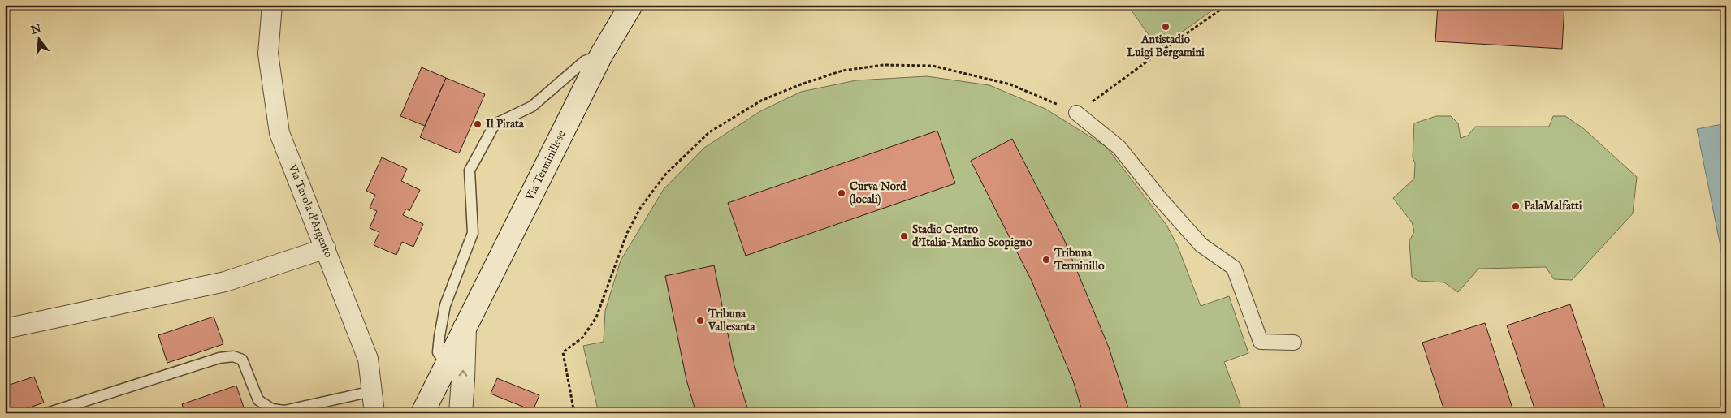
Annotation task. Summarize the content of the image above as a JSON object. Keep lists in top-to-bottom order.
{
  "streets": {
    "main road": ["Via Terminillese"],
    "street": ["Via Tavola d'Argento"]
  },
  "places": [
    "Antistadio Luigi Bergamini",
    "Il Pirata",
    "Curva Nord (locali)",
    "PalaMalfatti",
    "Stadio Centro d'Italia-Manlio Scopigno",
    "Tribuna Terminillo",
    "Tribuna Vallesanta"
  ],
  "north": "top"
}
